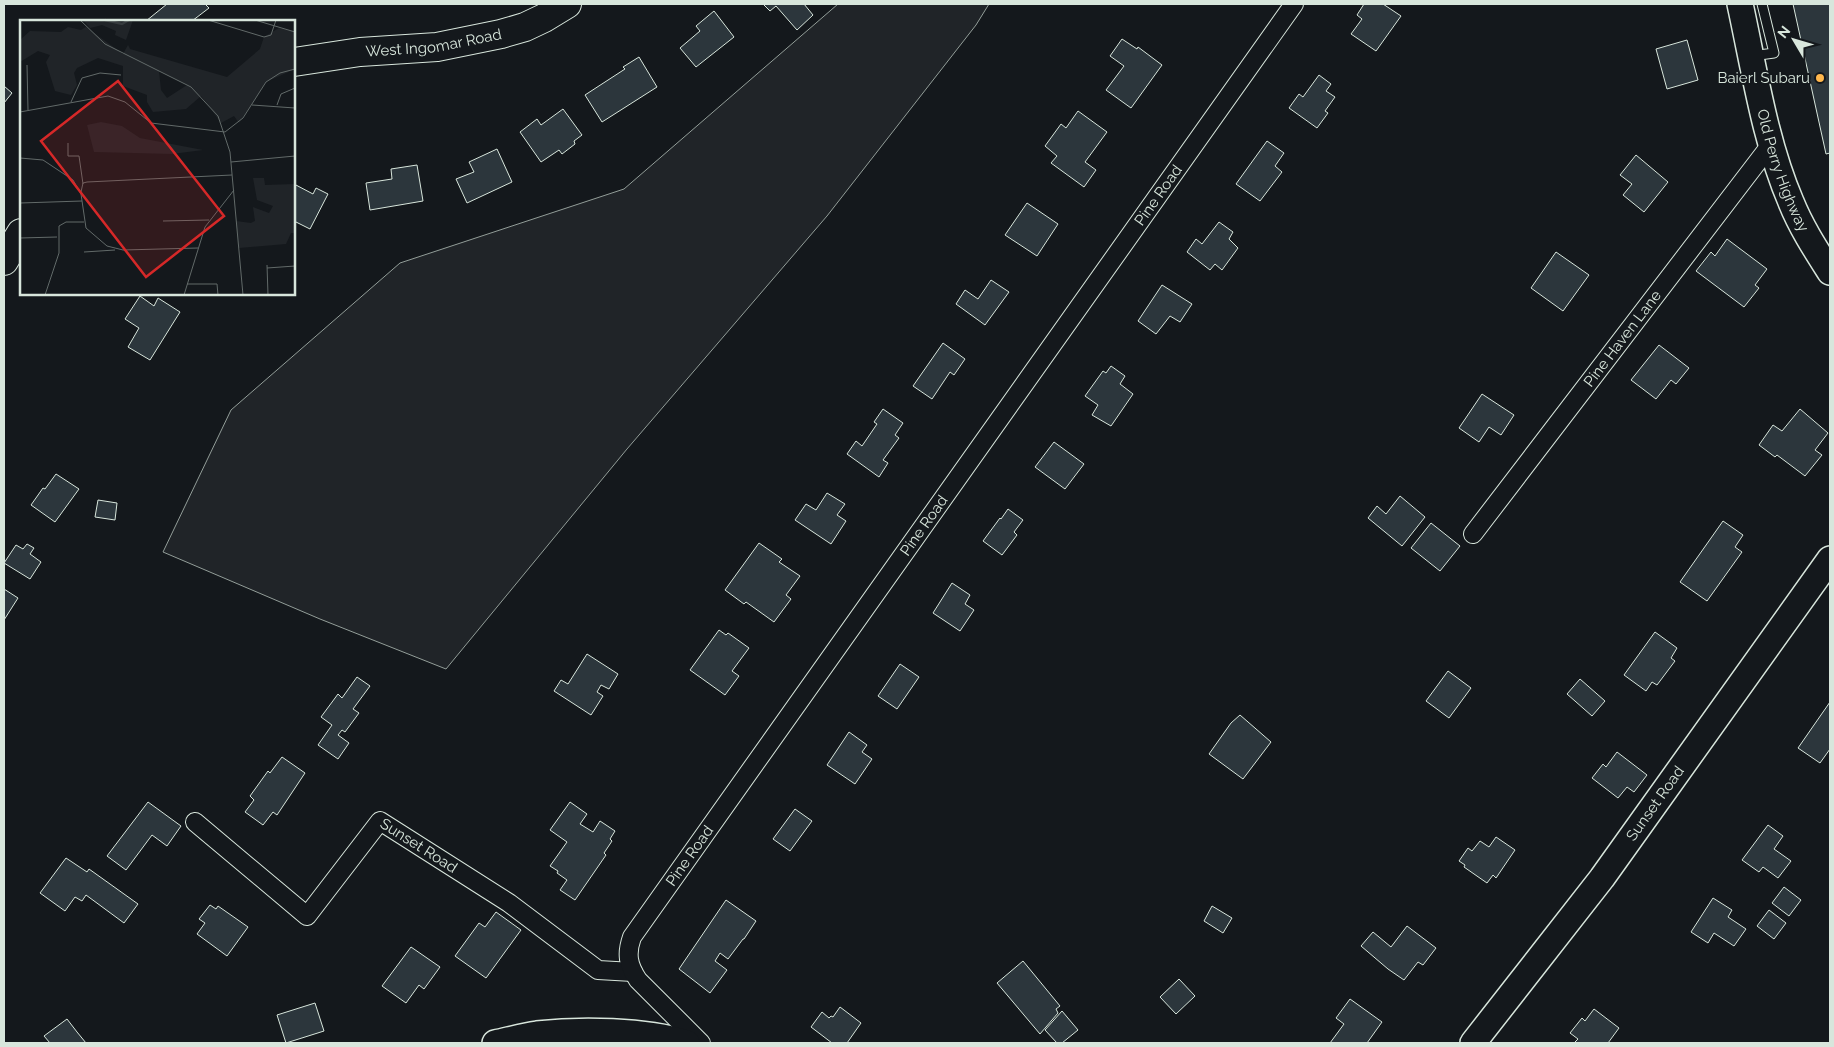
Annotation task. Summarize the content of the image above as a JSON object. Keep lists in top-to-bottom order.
{
  "streets": {
    "main road": ["West Ingomar Road"],
    "street": [
      "Old Perry Highway",
      "Pine Road",
      "Pine Haven Lane",
      "Sunset Road"
    ]
  },
  "crossings": [
    ["Old Perry Highway", "Pine Haven Lane"],
    ["Pine Road", "Sunset Road"]
  ],
  "places": ["Baierl Subaru"],
  "north": "top left"
}
